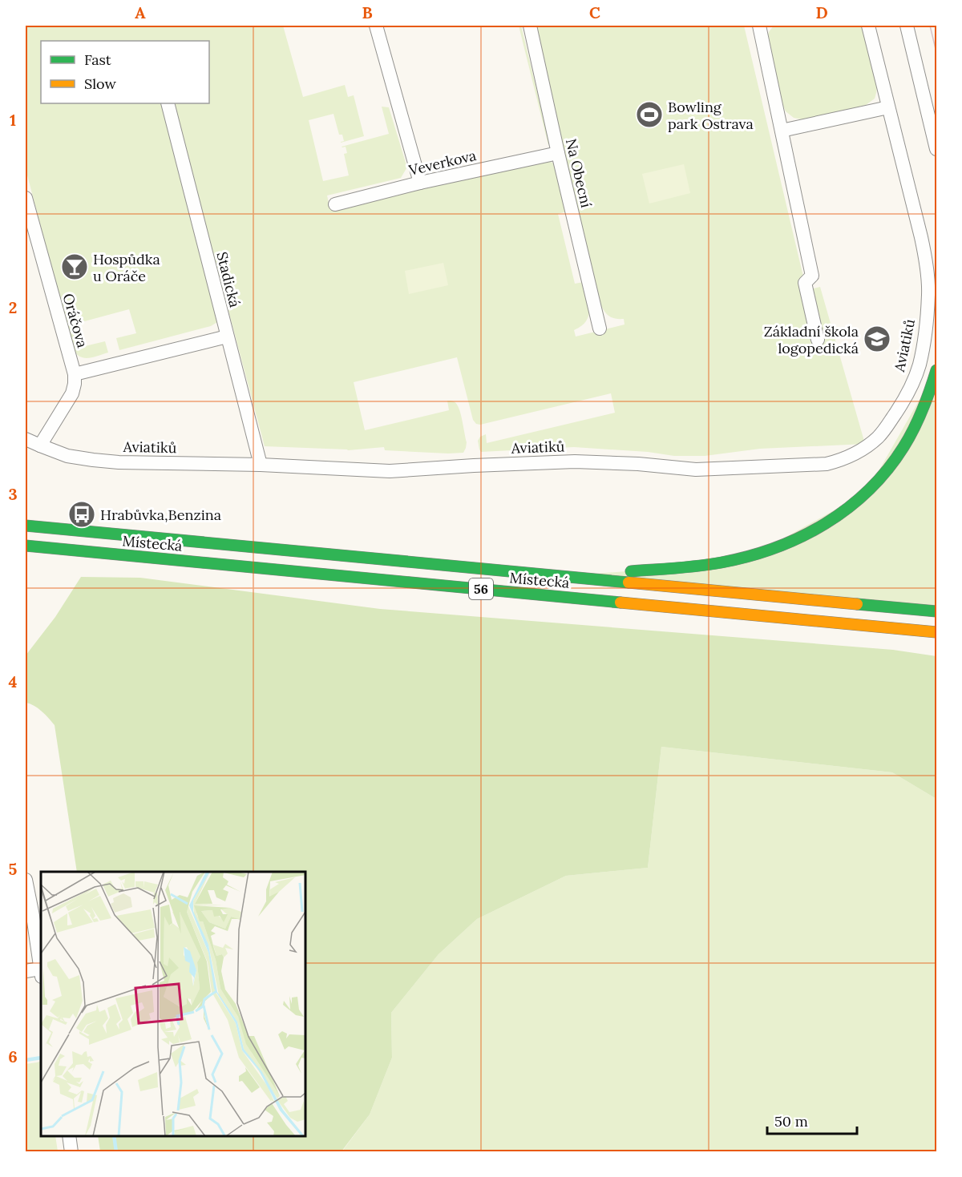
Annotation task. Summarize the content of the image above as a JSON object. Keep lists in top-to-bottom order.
{
  "streets": {
    "highway": ["Místecká", "56"],
    "street": [
      "Veverkova",
      "Na Obecní",
      "Stadická",
      "Oráčova",
      "Aviatiků"
    ]
  },
  "crossings": [
    ["Veverkova", "Na Obecní"],
    ["Stadická", "Aviatiků"],
    ["Oráčova", "Aviatiků"],
    ["Místecká", "56"]
  ],
  "places": {
    "sports": ["Bowling park Ostrava"],
    "bar": ["Hospůdka u Oráče"],
    "school or university": ["Základní škola logopedická"],
    "bus stop": ["Hrabůvka,Benzina"]
  },
  "legend": ["Fast", "Slow"],
  "scale_bar": "50 m",
  "grid": {
    "columns": [
      "A",
      "B",
      "C",
      "D"
    ],
    "rows": [
      "1",
      "2",
      "3",
      "4",
      "5",
      "6"
    ]
  }
}
